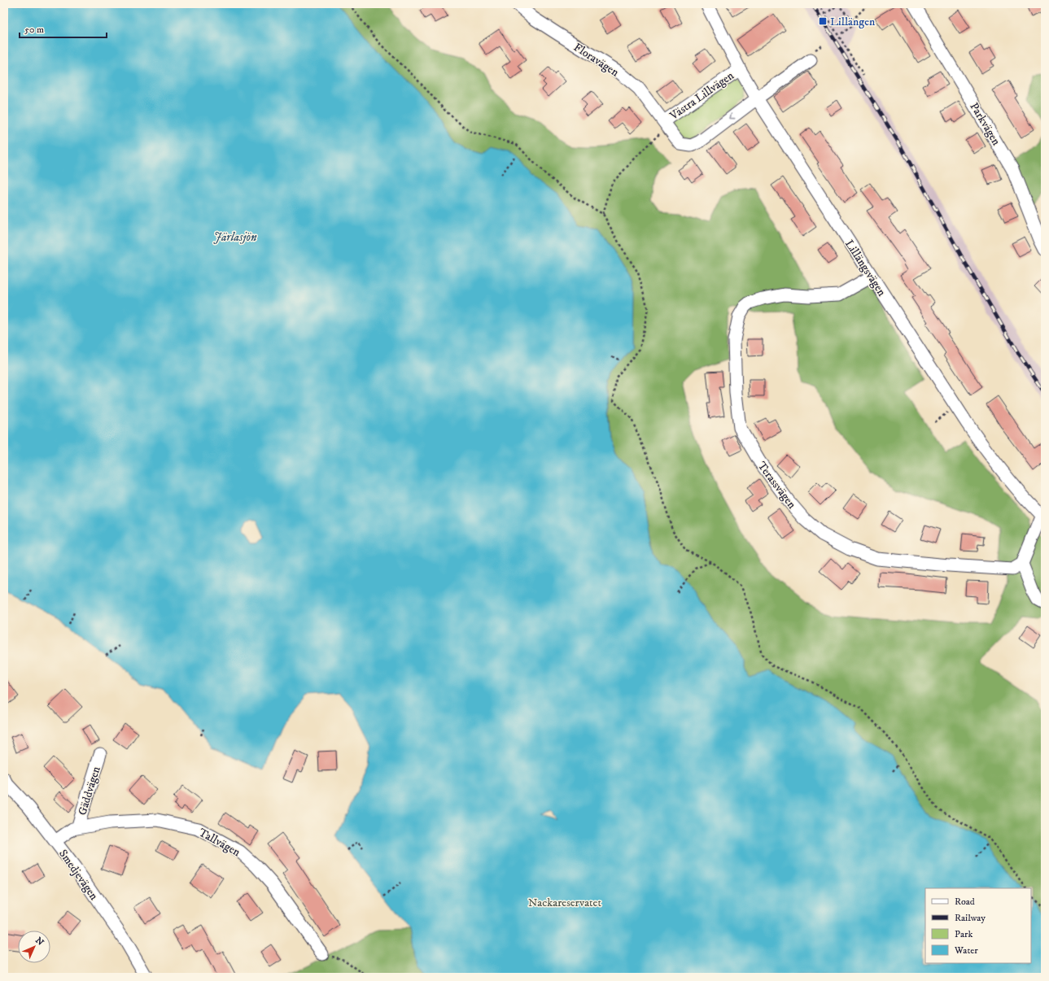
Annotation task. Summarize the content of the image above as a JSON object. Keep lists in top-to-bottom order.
{
  "streets": {
    "street": [
      "Floravägen",
      "Västra Lillvägen",
      "Parkvägen",
      "Lillängsvägen",
      "Terassvägen",
      "Gäddvägen",
      "Tallvägen",
      "Smedjevägen"
    ]
  },
  "crossings": [
    ["Floravägen", "Västra Lillvägen"],
    ["Floravägen", "Lillängsvägen"],
    ["Västra Lillvägen", "Lillängsvägen"],
    ["Lillängsvägen", "Terassvägen"],
    ["Gäddvägen", "Tallvägen"],
    ["Tallvägen", "Smedjevägen"]
  ],
  "water": ["Järlasjön"],
  "parks": ["Nackareservatet"],
  "places": {
    "transit": ["Lillängen"]
  },
  "legend": [
    "Road",
    "Railway",
    "Park",
    "Water"
  ],
  "scale_bar": "50 m",
  "north": "top right"
}
